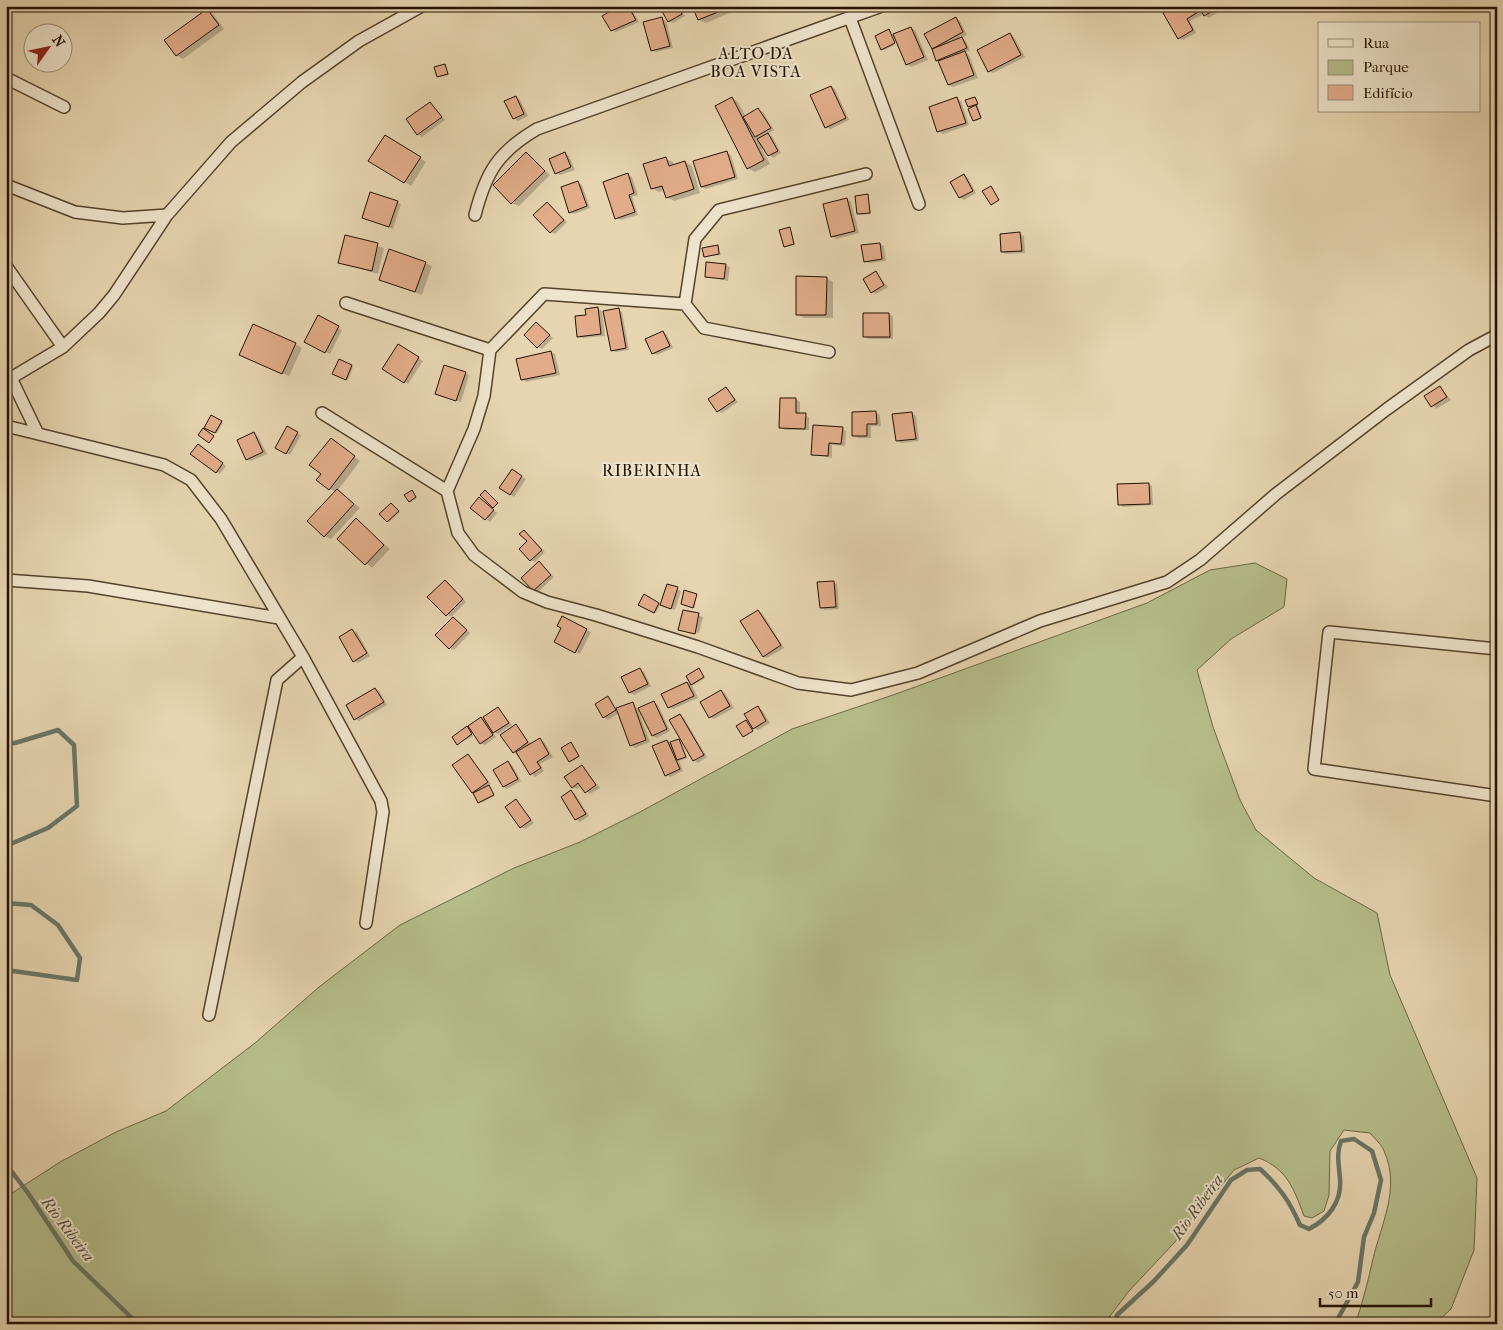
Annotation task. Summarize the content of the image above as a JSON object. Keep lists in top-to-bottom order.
{
  "districts": ["ALTO DA BOA VISTA", "RIBERINHA"],
  "water": ["Rio Ribeira"],
  "legend": ["Rua", "Parque", "Edifício"],
  "scale_bar": "50 m",
  "north": "top right"
}
